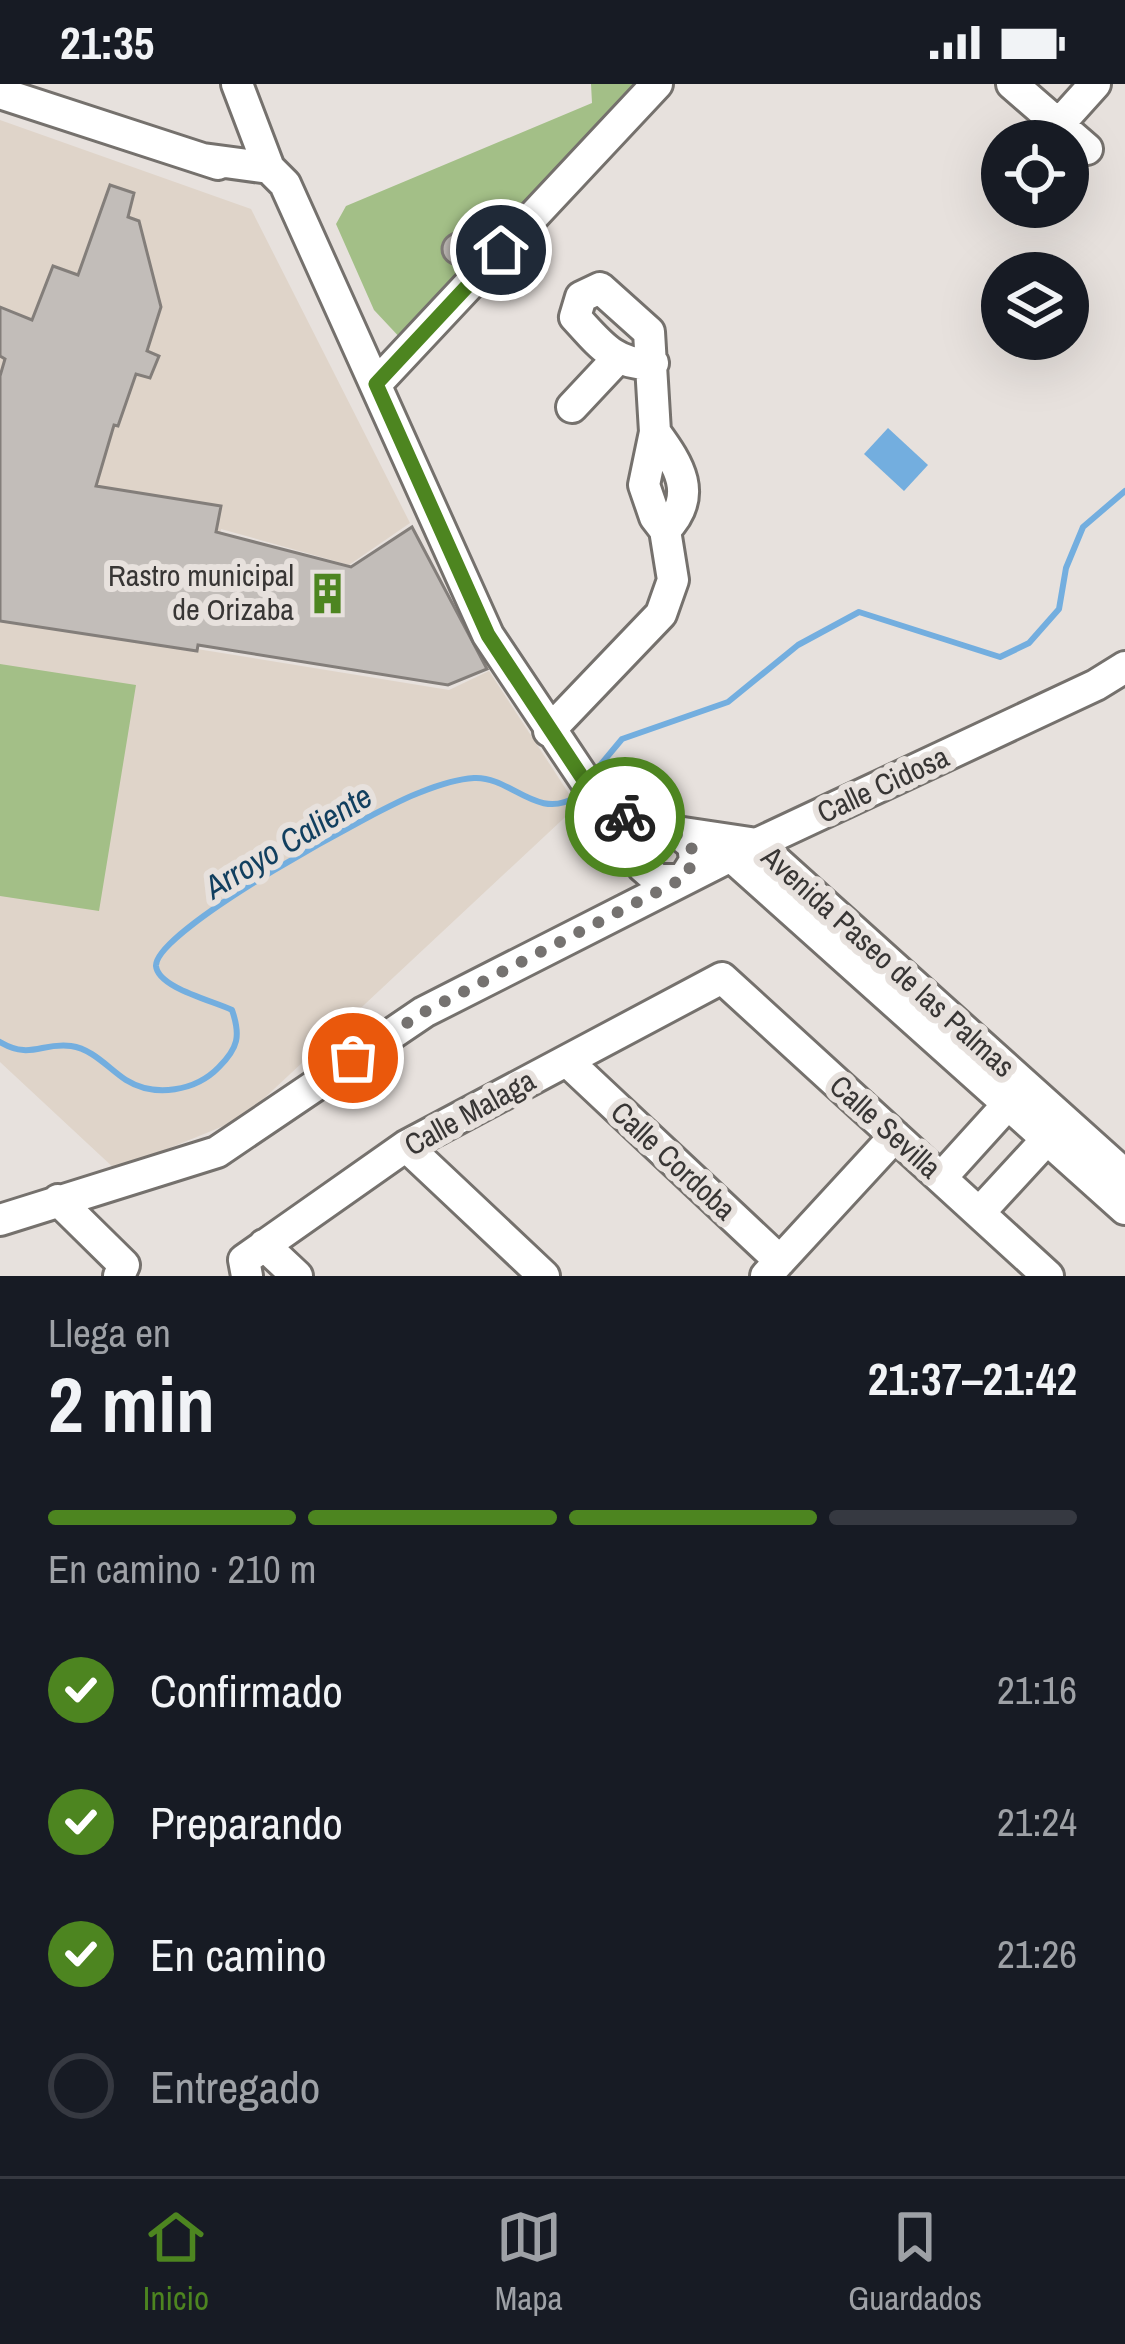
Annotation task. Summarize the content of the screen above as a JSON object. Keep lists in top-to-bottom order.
{
  "streets": {
    "street": [
      "Calle Cidosa",
      "Avenida Paseo de las Palmas",
      "Calle Malaga",
      "Calle Sevilla",
      "Calle Cordoba"
    ]
  },
  "crossings": [
    ["Calle Cidosa", "Avenida Paseo de las Palmas"],
    ["Calle Malaga", "Calle Sevilla"],
    ["Calle Malaga", "Calle Cordoba"]
  ],
  "water": ["Arroyo Caliente"],
  "places": {
    "building": ["Rastro municipal de Orizaba"]
  },
  "page": {
    "status": "21:35",
    "heading": ["2 min", "Llega en", "21:37–21:42"],
    "bar": "En camino · 210 m",
    "list": [
      ["Confirmado", "21:16"],
      ["Preparando", "21:24"],
      ["En camino", "21:26"],
      "Entregado"
    ],
    "tabs": ["Inicio", "Mapa", "Guardados"]
  }
}
